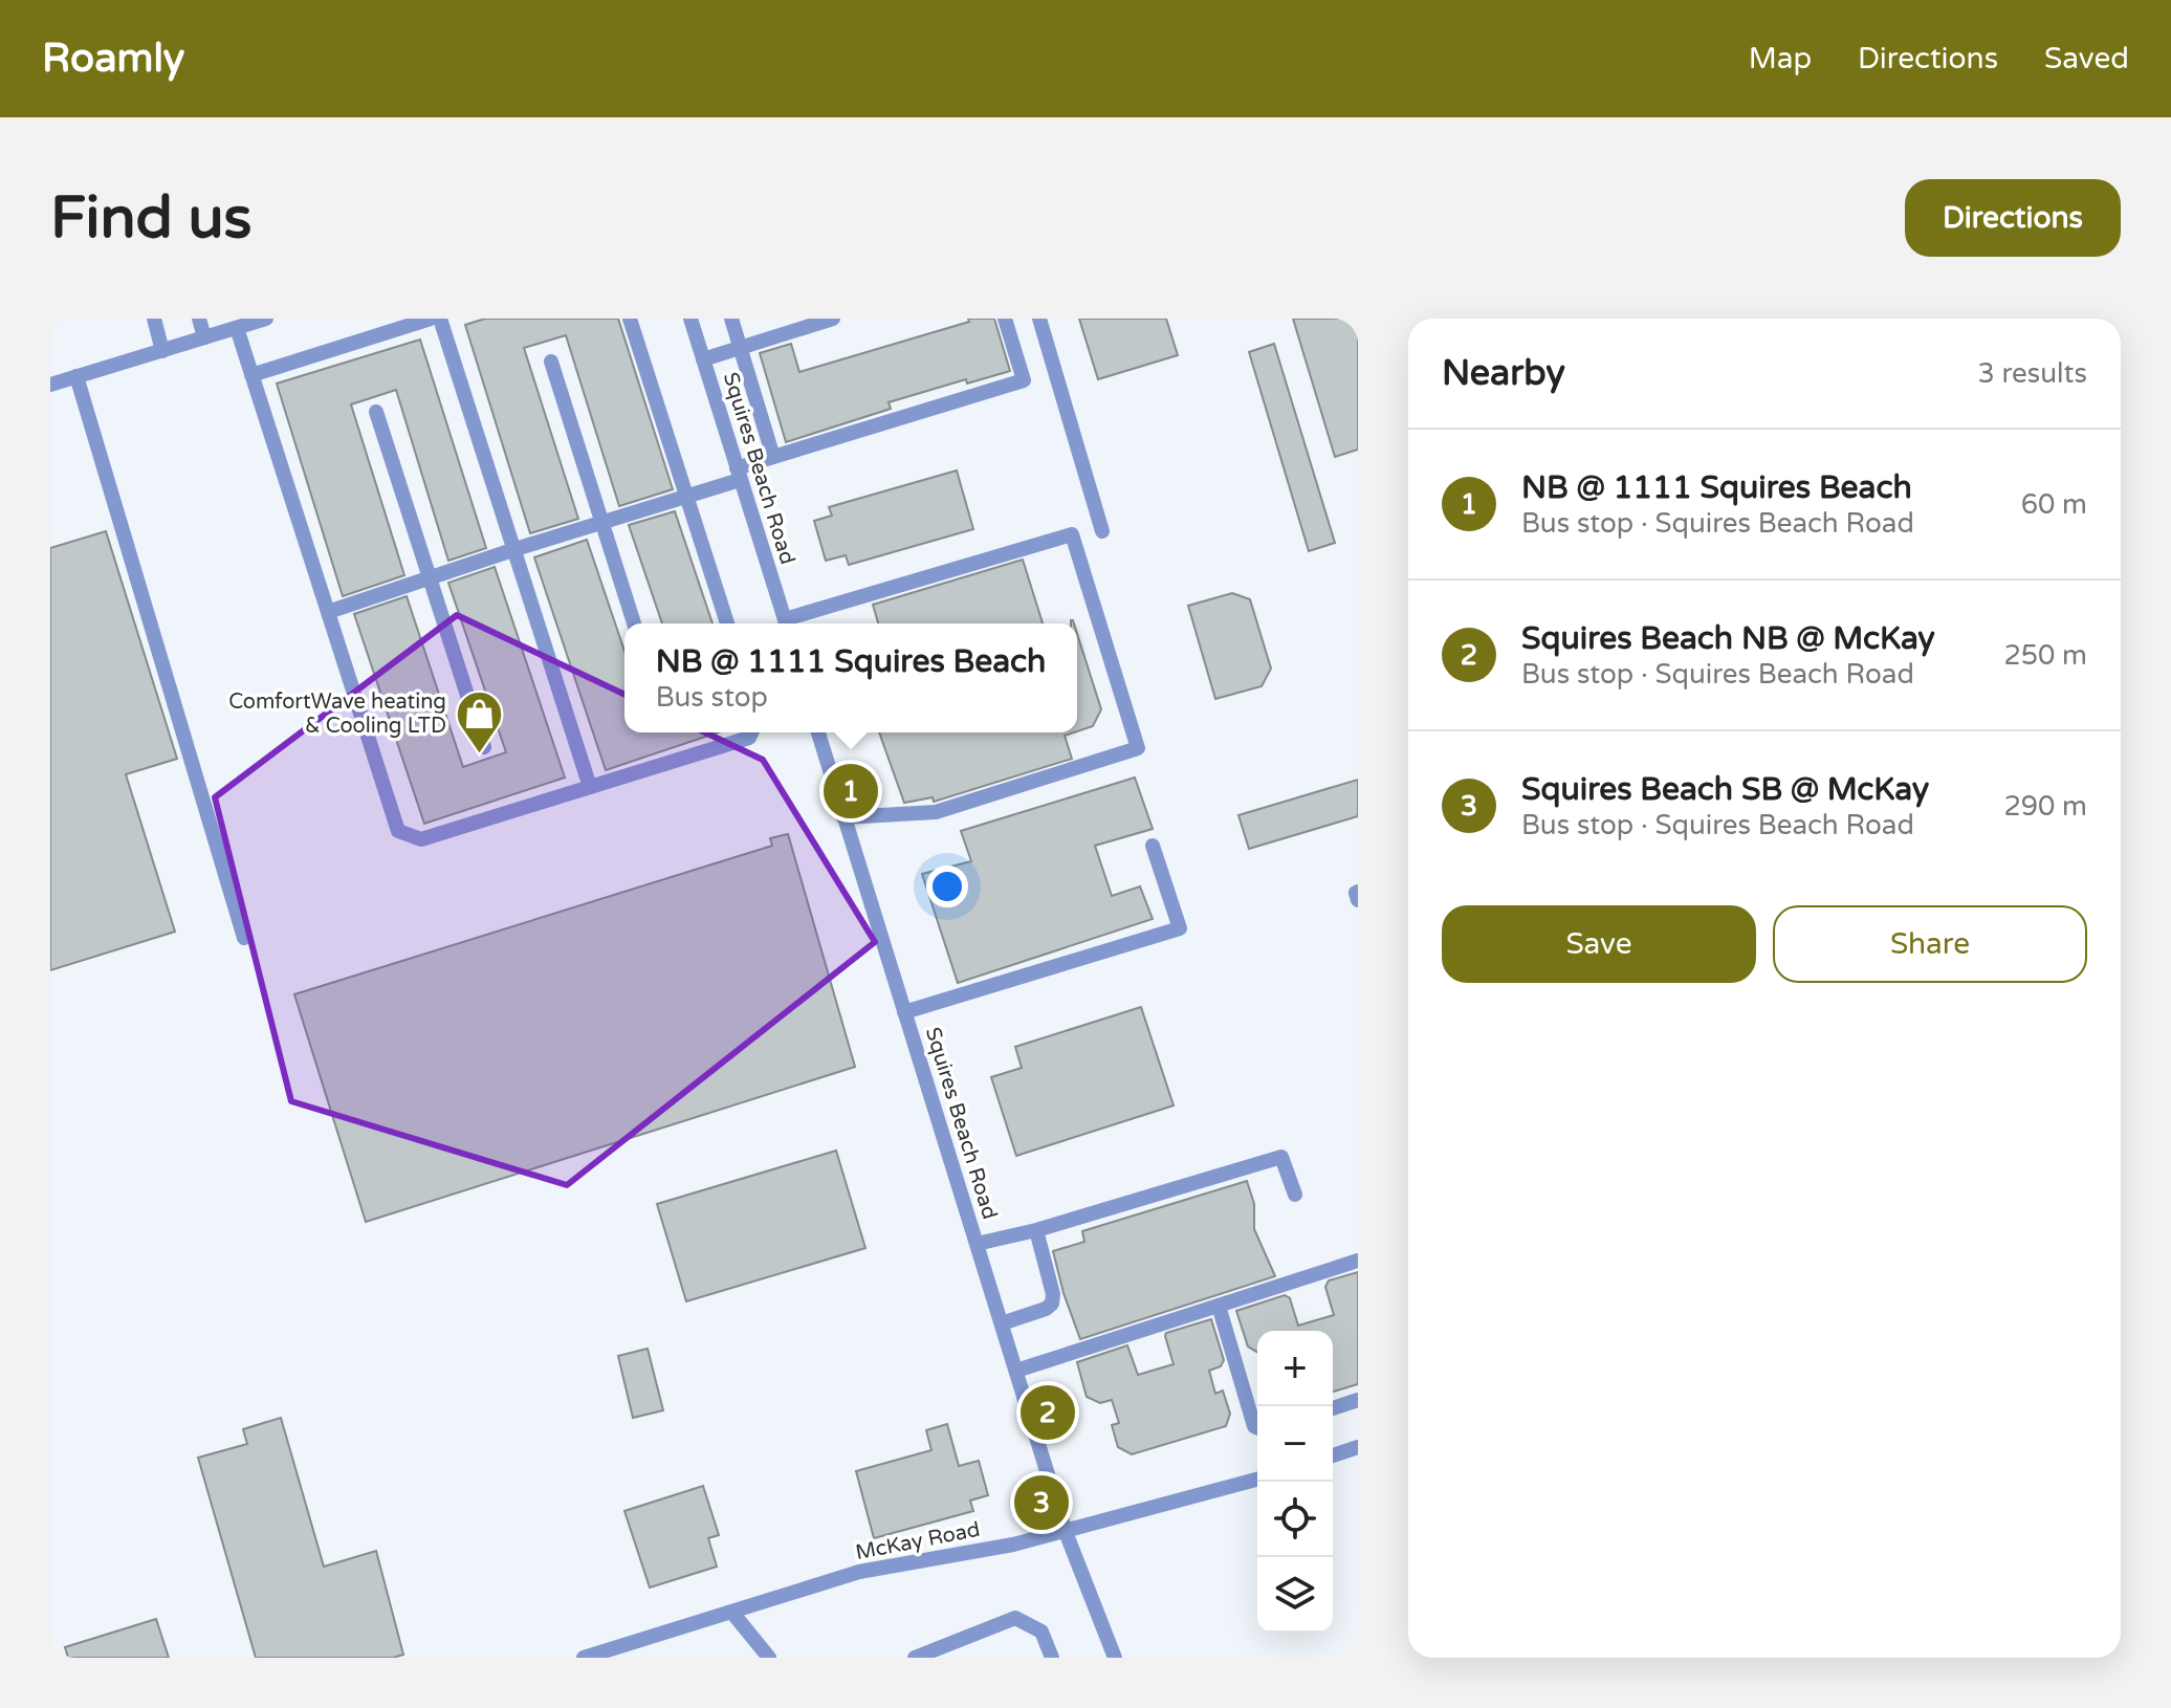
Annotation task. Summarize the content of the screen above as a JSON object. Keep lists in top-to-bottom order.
{
  "streets": {
    "street": ["Squires Beach Road", "McKay Road"]
  },
  "crossings": [
    ["Squires Beach Road", "McKay Road"]
  ],
  "places": {
    "shop": ["ComfortWave heating & Cooling LTD"]
  },
  "page": {
    "header": "Roamly",
    "nav": ["Map", "Directions", "Saved"],
    "buttons": [
      "Directions",
      ["Save", "Share"]
    ],
    "title": "Find us",
    "heading": ["Nearby", "3 results"],
    "list": [
      {
        "mark": "1",
        "name": "NB @ 1111 Squires Beach",
        "note": "Bus stop · Squires Beach Road",
        "value": "60 m"
      },
      {
        "mark": "2",
        "name": "Squires Beach NB @ McKay",
        "note": "Bus stop · Squires Beach Road",
        "value": "250 m"
      },
      {
        "mark": "3",
        "name": "Squires Beach SB @ McKay",
        "note": "Bus stop · Squires Beach Road",
        "value": "290 m"
      }
    ],
    "popup": ["NB @ 1111 Squires Beach", "Bus stop"],
    "pins": ["1", "2", "3"],
    "map_buttons": ["+", "−"]
  }
}
